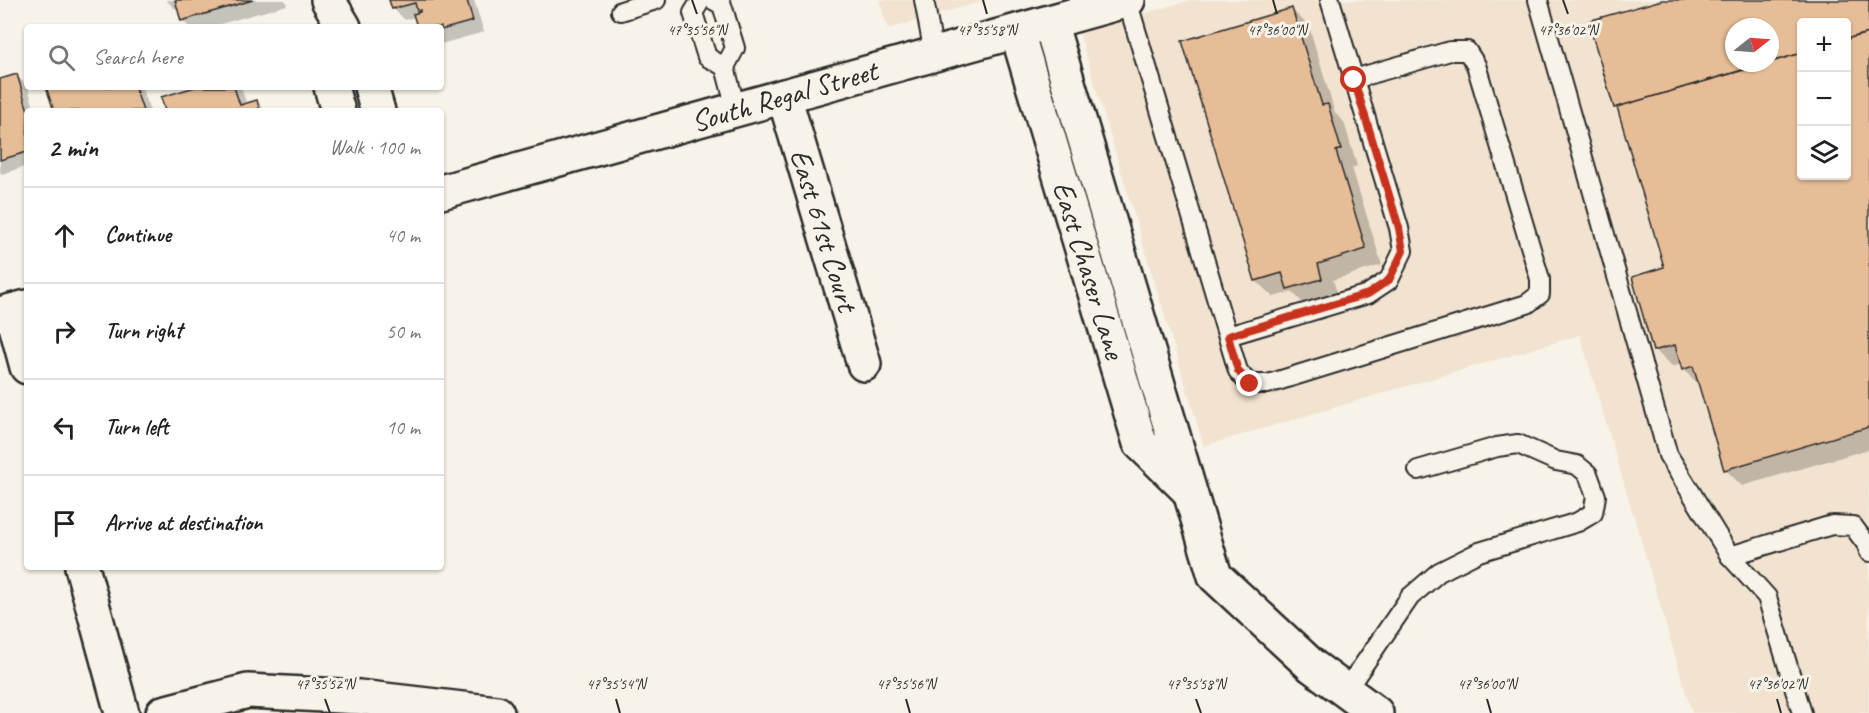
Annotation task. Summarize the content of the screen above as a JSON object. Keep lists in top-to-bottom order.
{
  "streets": {
    "street": ["South Regal Street", "East 61st Court", "East Chaser Lane"]
  },
  "crossings": [
    ["South Regal Street", "East 61st Court"],
    ["South Regal Street", "East Chaser Lane"]
  ],
  "north": "right",
  "page": {
    "map_buttons": ["+", "−"],
    "search": "Search here",
    "heading": ["2 min", "Walk · 100 m"],
    "list": [
      ["Continue", "40 m"],
      ["Turn right", "50 m"],
      ["Turn left", "10 m"],
      "Arrive at destination"
    ]
  },
  "coordinates": [
    "47°35'56\"N",
    "47°35'58\"N",
    "47°36'00\"N",
    "47°36'02\"N",
    "47°35'52\"N",
    "47°35'54\"N"
  ]
}
